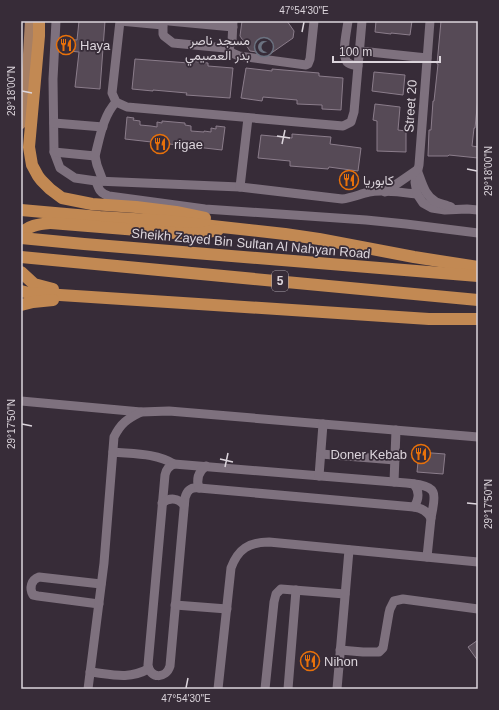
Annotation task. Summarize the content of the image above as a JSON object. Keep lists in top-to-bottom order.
{
  "streets": {
    "highway": ["Sheikh Zayed Bin Sultan Al Nahyan Road", "5"],
    "street": ["Street 20"]
  },
  "places": {
    "restaurant": [
      "Haya",
      "rigae",
      "كابوريا",
      "Doner Kebab",
      "Nihon"
    ],
    "mosque": ["مسجد ناصر بدر العصيمي"]
  },
  "scale_bar": "100 m",
  "coordinates": ["47°54'30\"E", "29°18'00\"N", "29°17'50\"N"]
}
